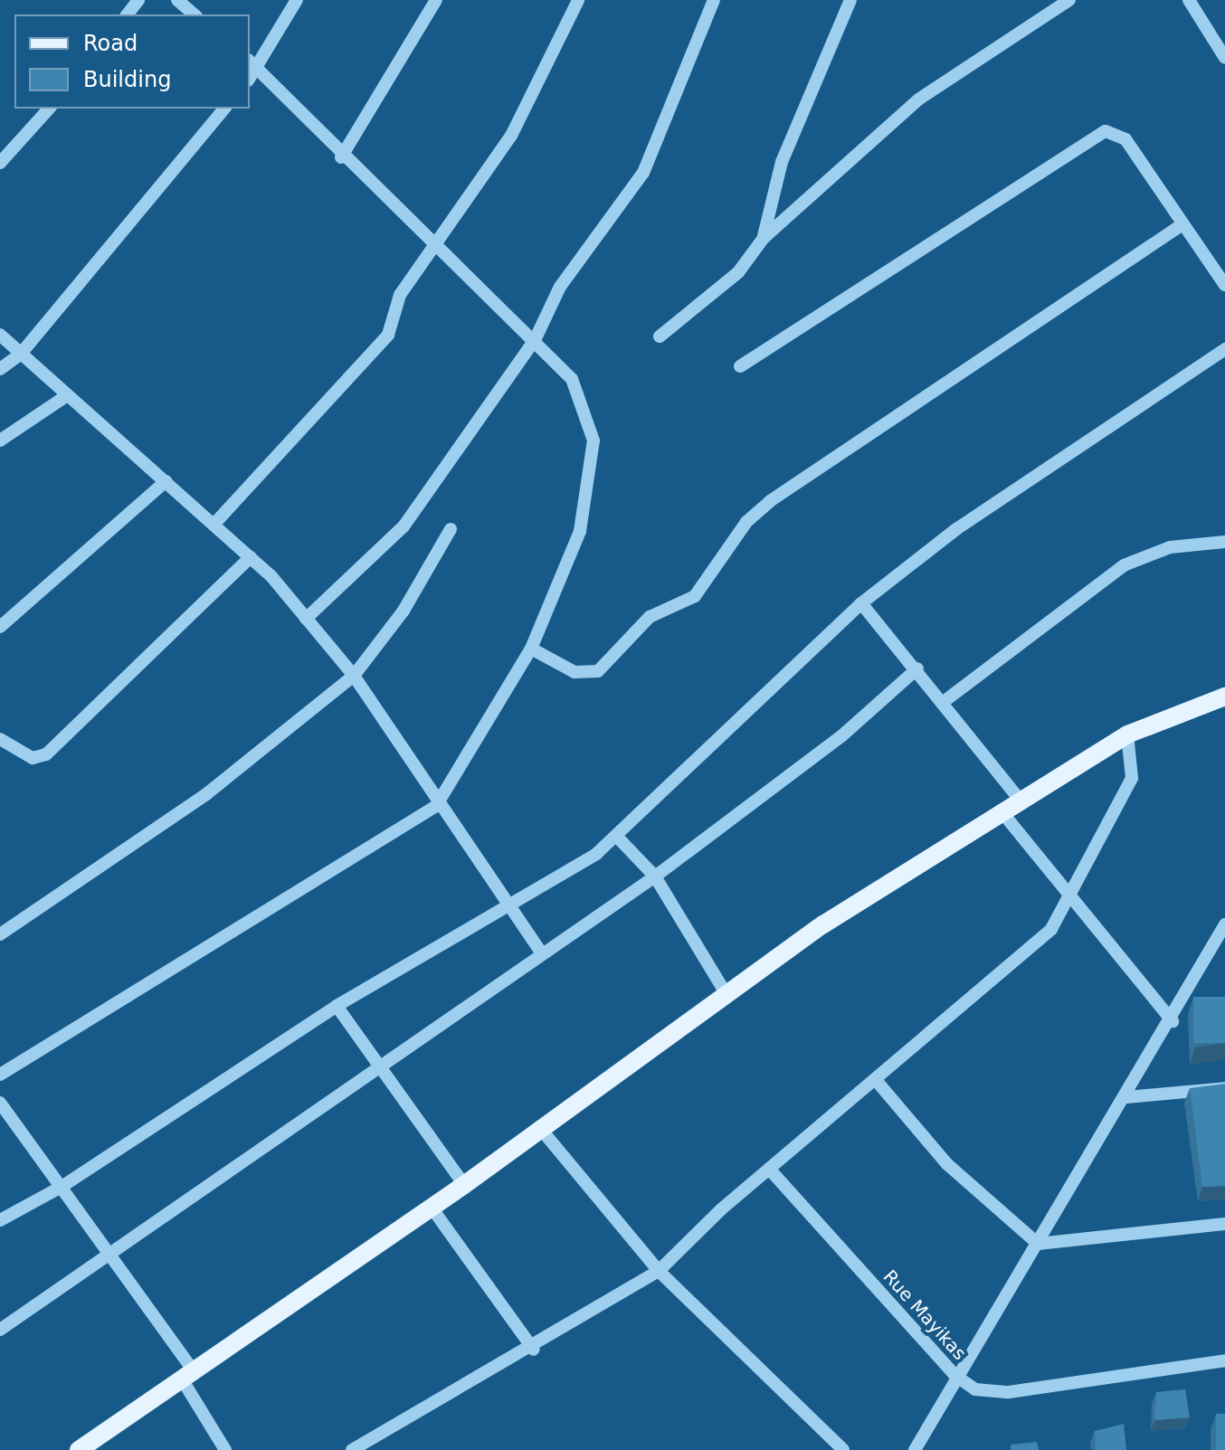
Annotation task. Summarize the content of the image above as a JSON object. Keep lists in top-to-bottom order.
{
  "streets": {
    "street": ["Rue Mayikas"]
  },
  "legend": ["Road", "Building"]
}
